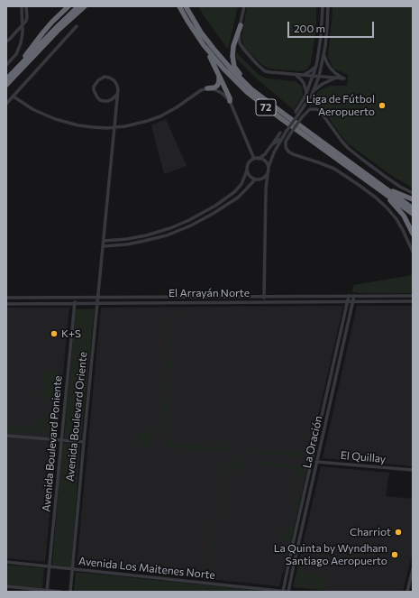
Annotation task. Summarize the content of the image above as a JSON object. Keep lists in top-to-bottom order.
{
  "streets": {
    "highway": ["72"],
    "street": [
      "El Arrayán Norte",
      "Avenida Boulevard Oriente",
      "La Oración",
      "Avenida Boulevard Poniente",
      "El Quillay",
      "Avenida Los Maitenes Norte"
    ]
  },
  "crossings": [
    ["El Arrayán Norte", "Avenida Boulevard Oriente"],
    ["El Arrayán Norte", "La Oración"],
    ["El Arrayán Norte", "Avenida Boulevard Poniente"],
    ["Avenida Boulevard Oriente", "Avenida Los Maitenes Norte"],
    ["La Oración", "El Quillay"],
    ["La Oración", "Avenida Los Maitenes Norte"],
    ["Avenida Boulevard Poniente", "Avenida Los Maitenes Norte"]
  ],
  "places": [
    "Liga de Fútbol Aeropuerto",
    "K+S",
    "Charriot",
    "La Quinta by Wyndham Santiago Aeropuerto"
  ],
  "scale_bar": "200 m"
}
